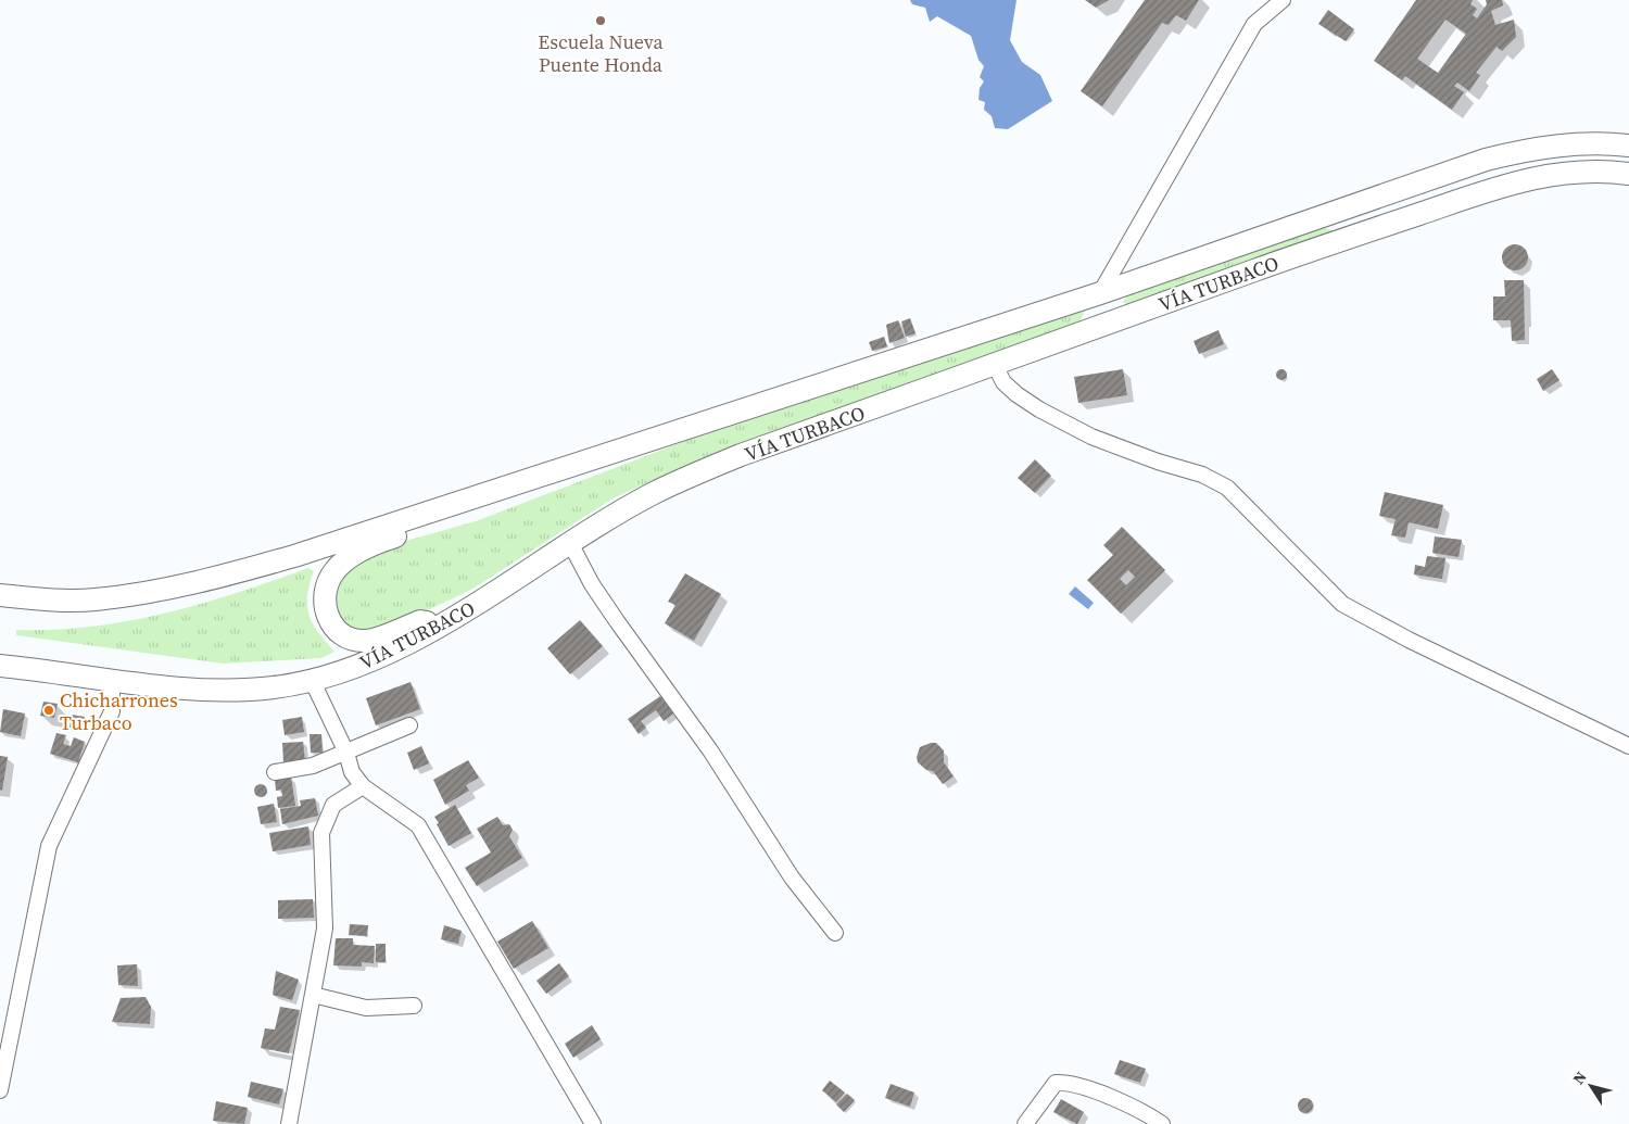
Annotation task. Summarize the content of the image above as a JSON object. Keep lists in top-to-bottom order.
{
  "streets": {
    "highway": ["VÍA TURBACO"]
  },
  "places": ["Escuela Nueva Puente Honda", "Chicharrones Turbaco"],
  "north": "top left"
}
